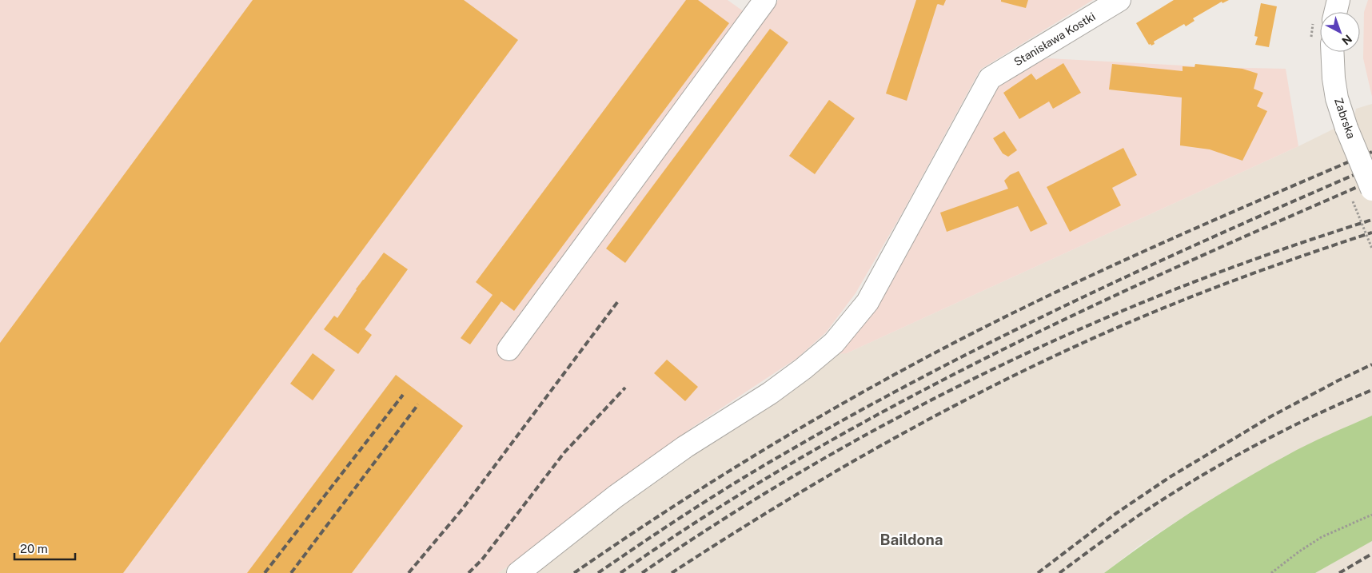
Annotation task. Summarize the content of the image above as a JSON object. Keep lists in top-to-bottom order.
{
  "streets": {
    "street": ["Stanisława Kostki", "Zabrska"]
  },
  "districts": ["Baildona"],
  "scale_bar": "20 m",
  "north": "bottom right"
}
